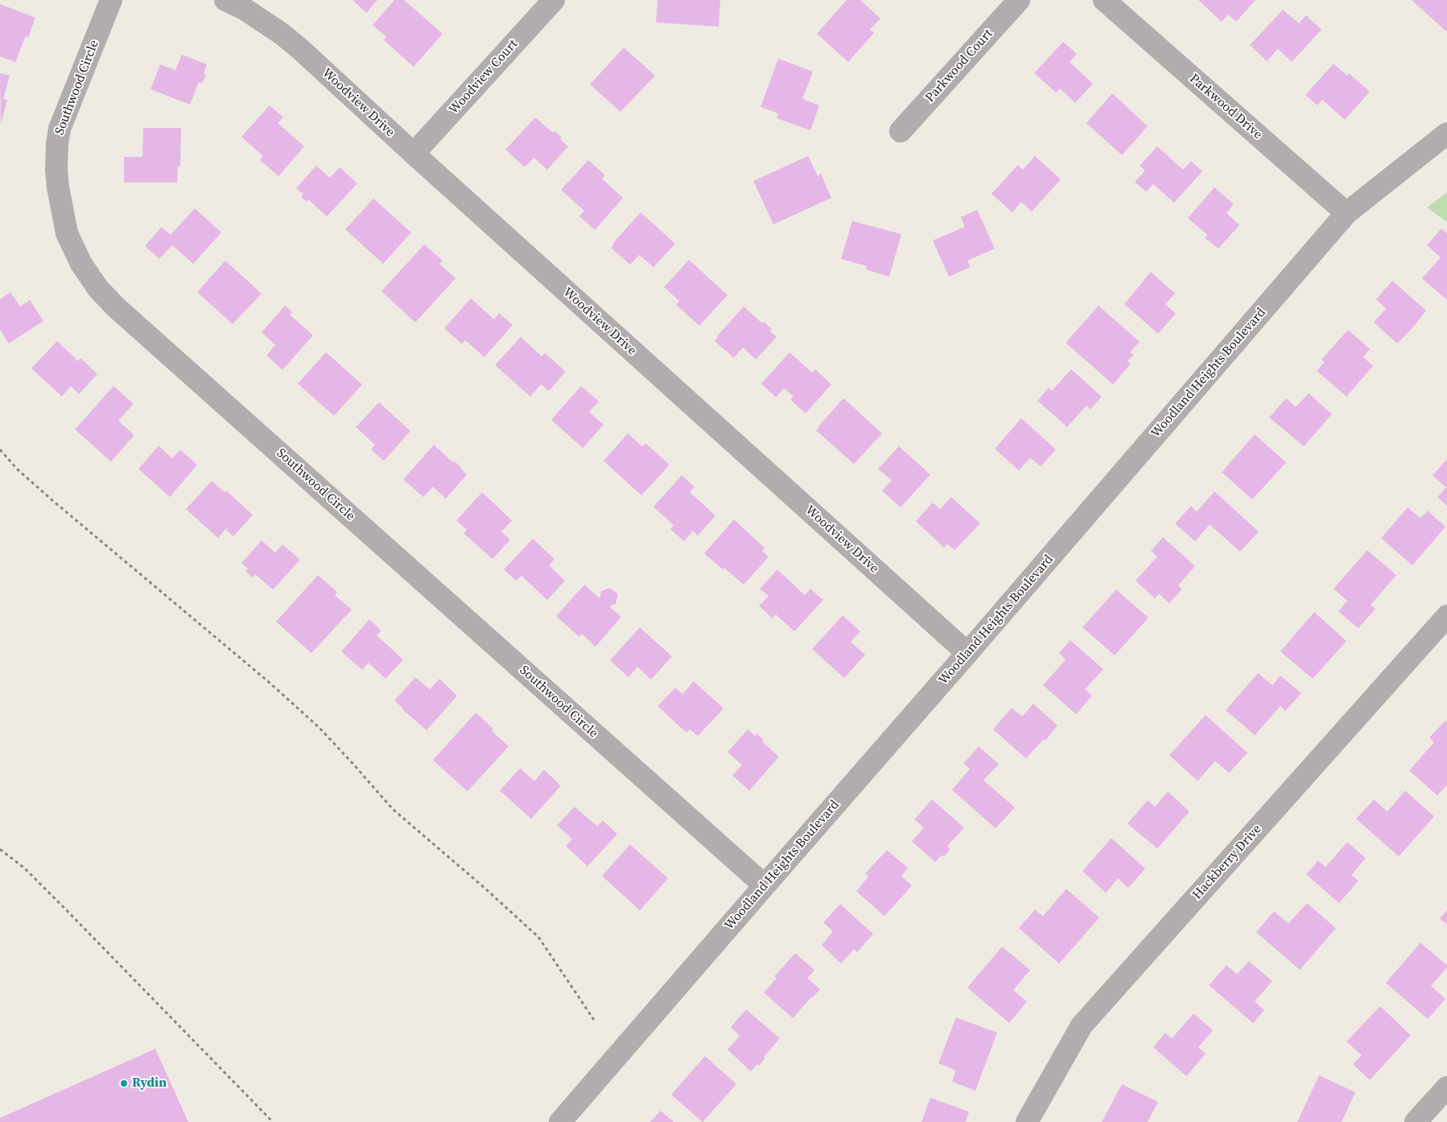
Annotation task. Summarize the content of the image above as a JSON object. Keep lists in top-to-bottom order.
{
  "streets": {
    "street": [
      "Parkwood Court",
      "Woodview Court",
      "Southwood Circle",
      "Woodview Drive",
      "Parkwood Drive",
      "Woodland Heights Boulevard",
      "Hackberry Drive"
    ]
  },
  "crossings": [
    ["Woodview Court", "Woodview Drive"],
    ["Southwood Circle", "Woodland Heights Boulevard"],
    ["Woodview Drive", "Woodland Heights Boulevard"],
    ["Parkwood Drive", "Woodland Heights Boulevard"]
  ],
  "places": ["Rydin"]
}
